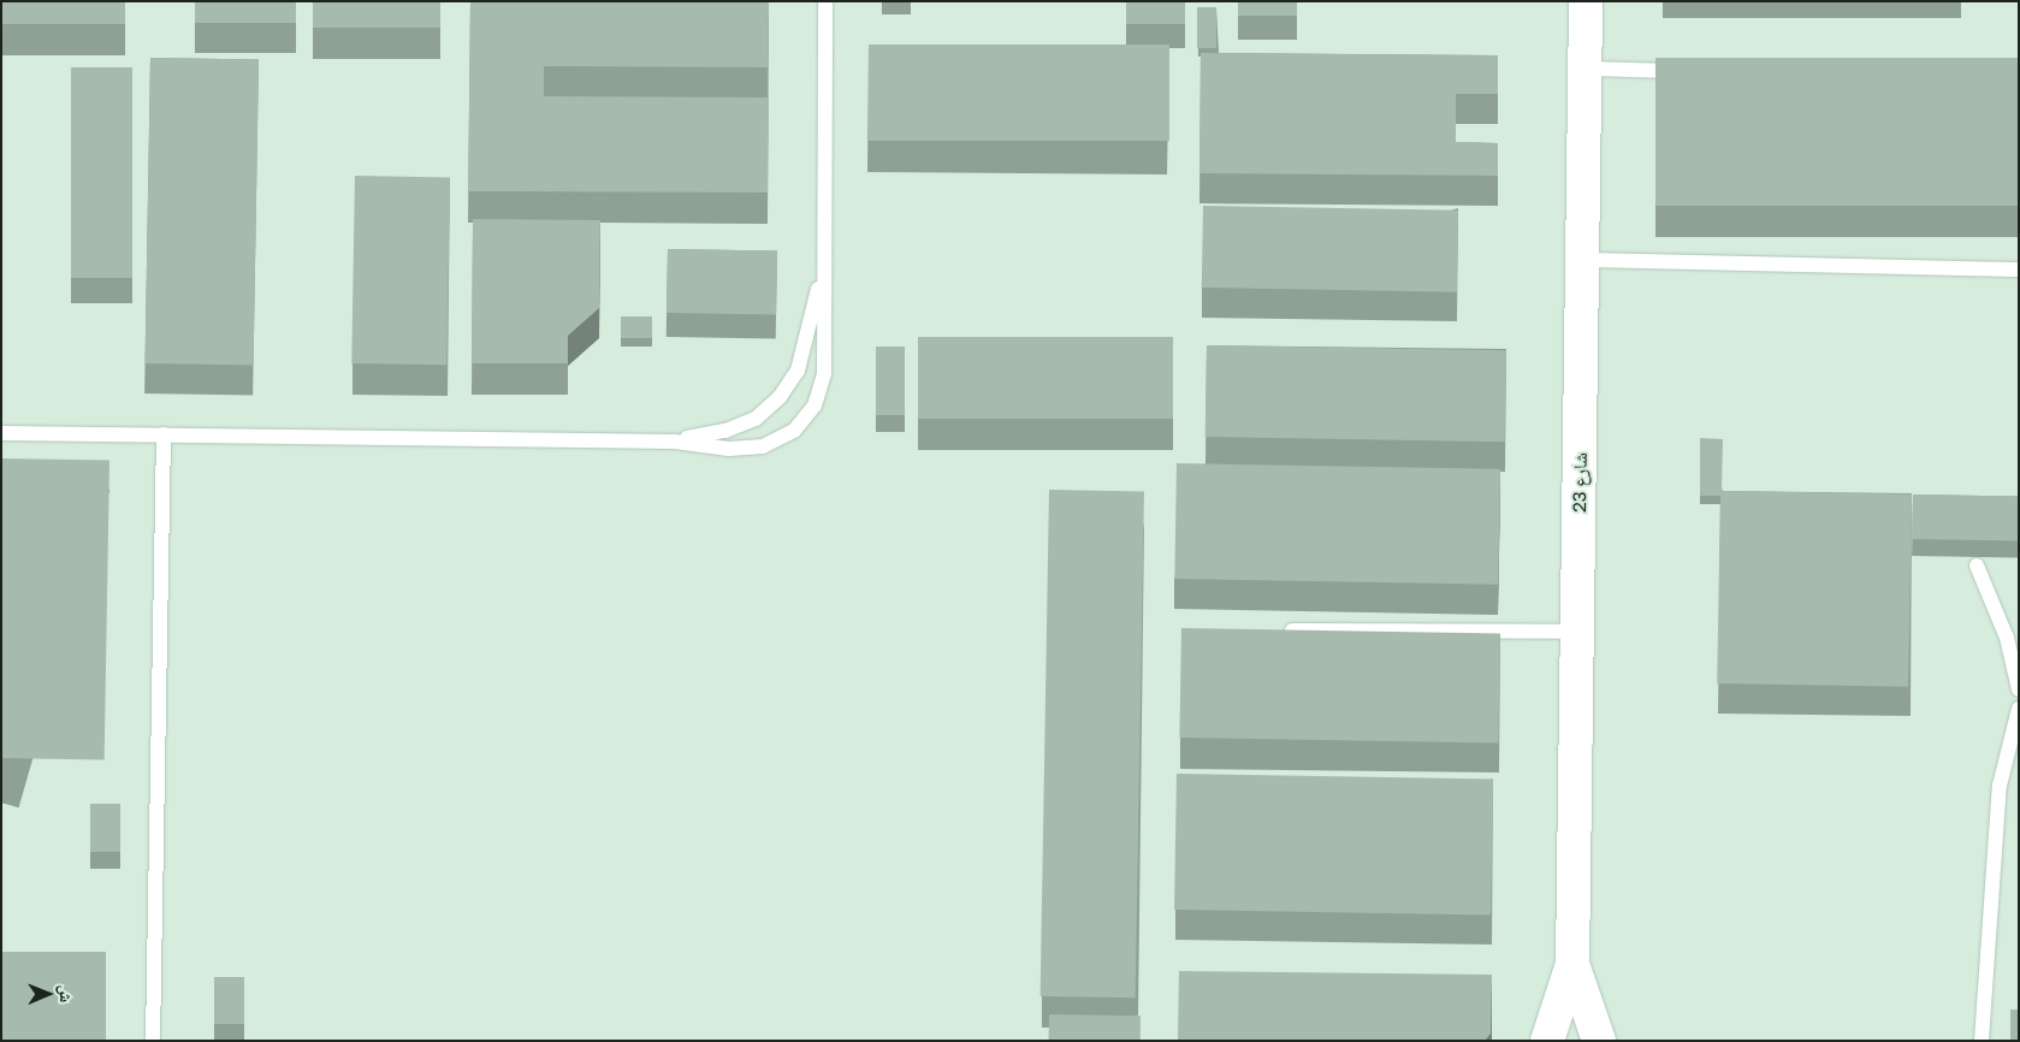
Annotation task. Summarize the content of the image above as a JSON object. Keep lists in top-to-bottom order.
{
  "streets": {
    "street": ["شارع 23"]
  },
  "north": "right"
}
